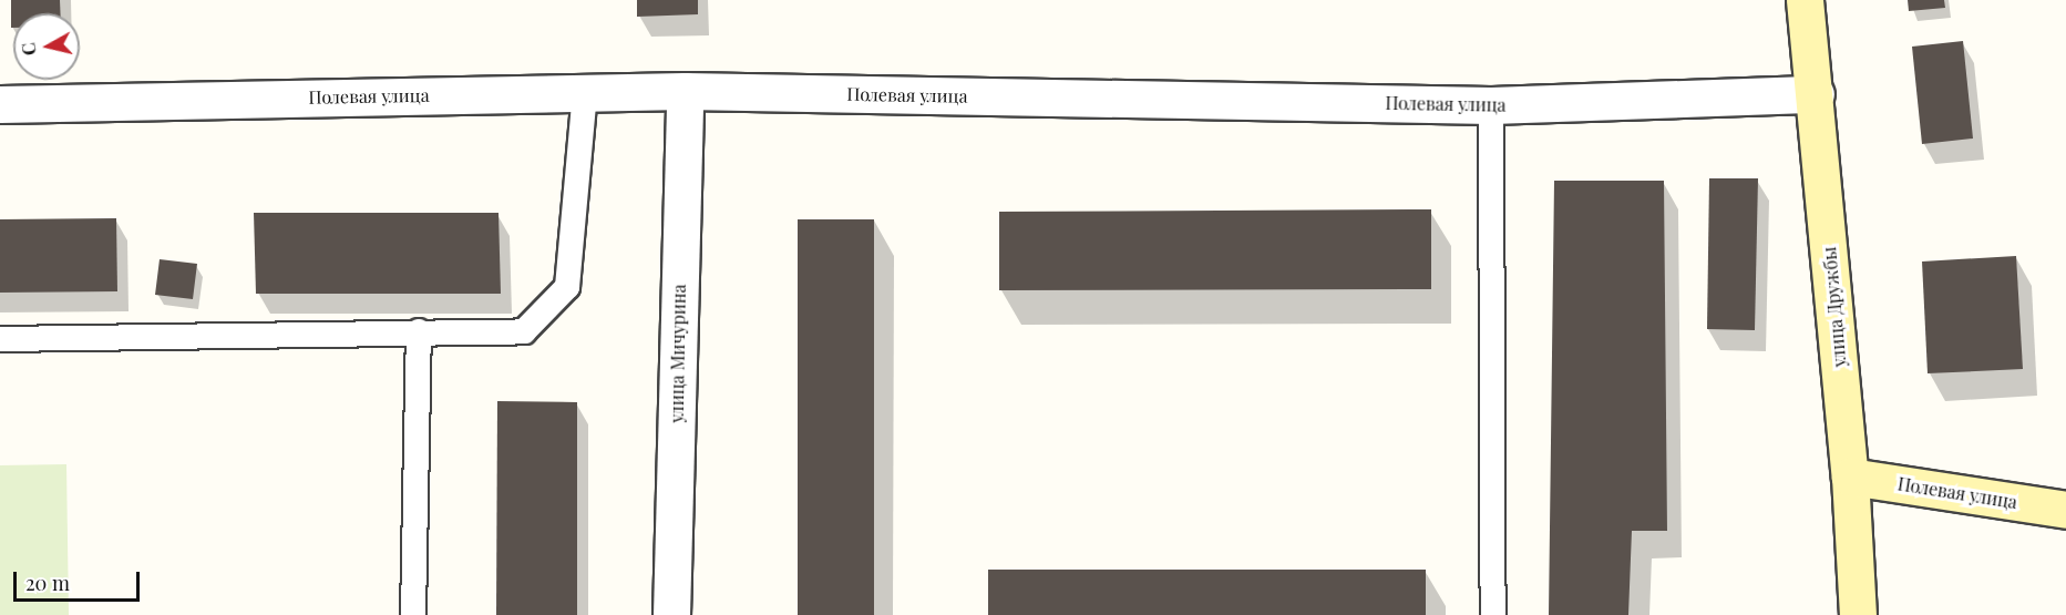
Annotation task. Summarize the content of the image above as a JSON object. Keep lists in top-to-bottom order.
{
  "streets": {
    "main road": ["Полевая улица", "улица Дружбы"],
    "street": ["улица Мичурина"]
  },
  "crossings": [
    ["Полевая улица", "улица Дружбы"],
    ["Полевая улица", "улица Мичурина"]
  ],
  "scale_bar": "20 m",
  "north": "left"
}
